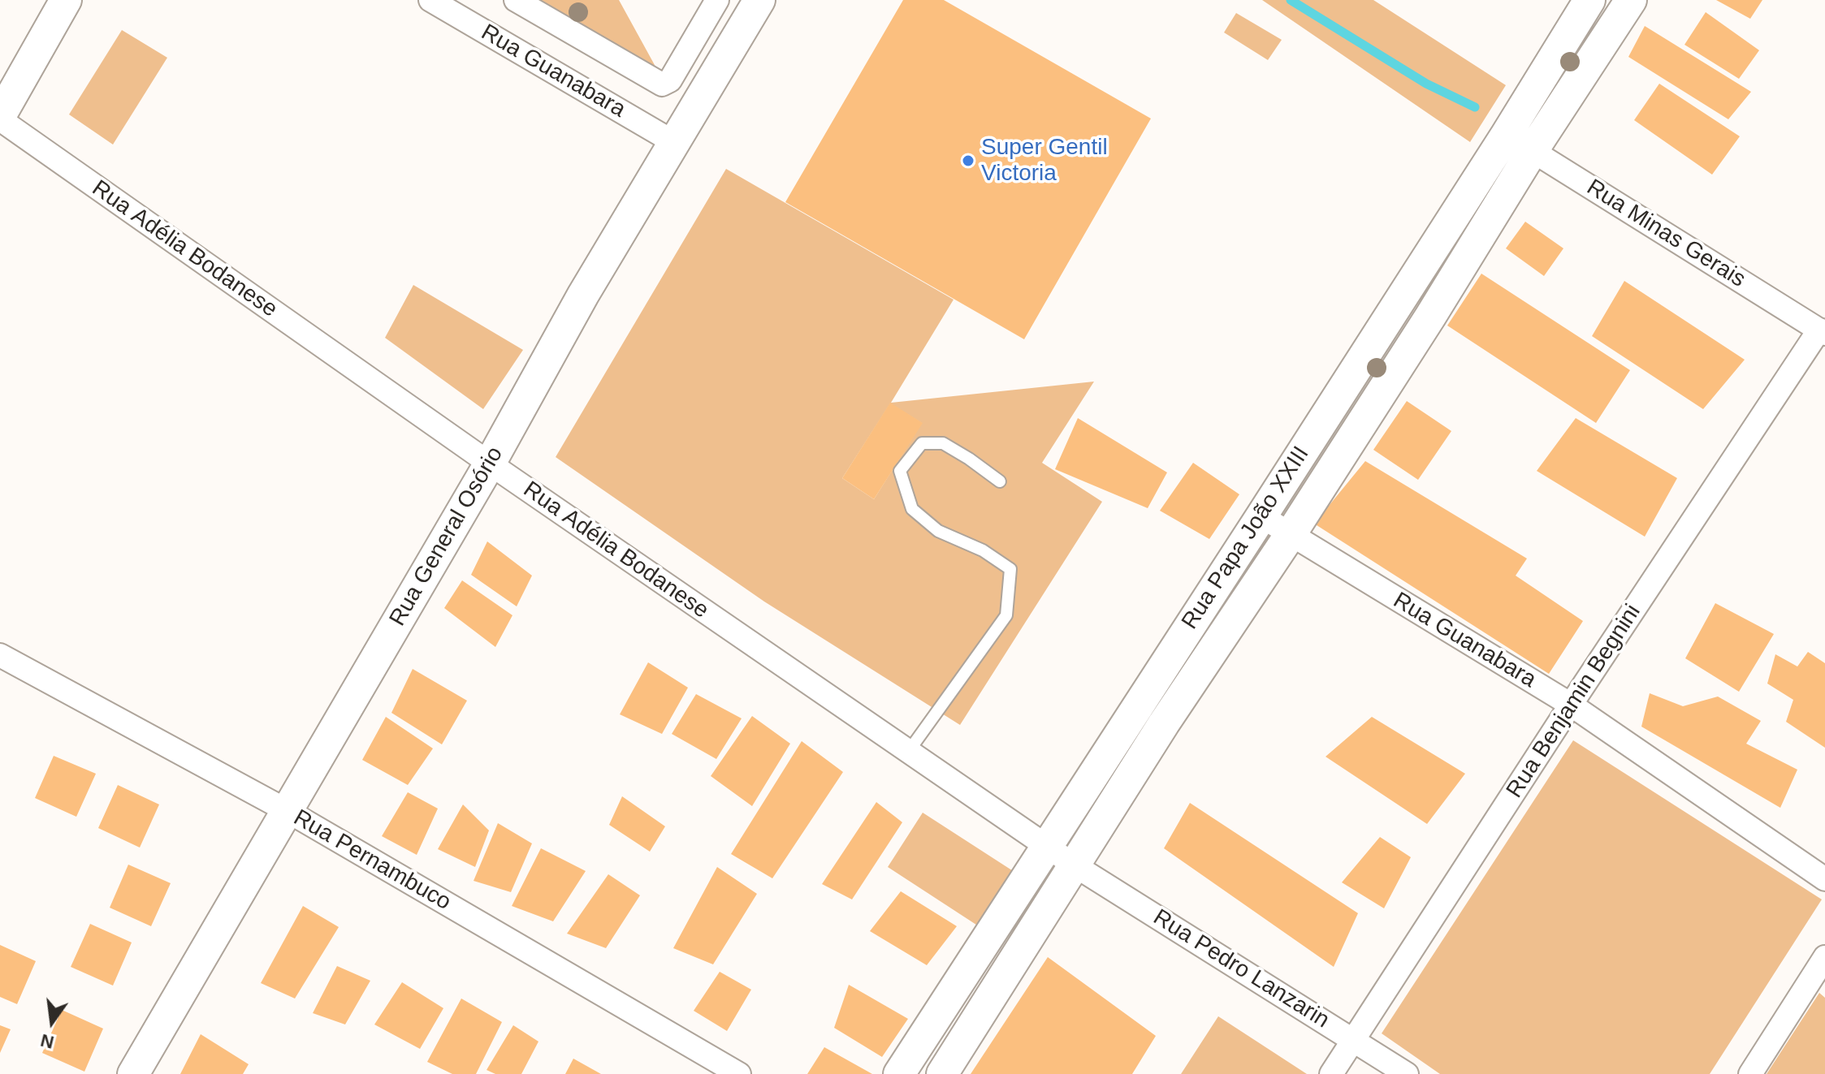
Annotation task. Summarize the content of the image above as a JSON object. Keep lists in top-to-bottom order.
{
  "streets": {
    "street": [
      "Rua Guanabara",
      "Rua Minas Gerais",
      "Rua Adélia Bodanese",
      "Rua General Osório",
      "Rua Papa João XXIII",
      "Rua Benjamin Begnini",
      "Rua Pernambuco",
      "Rua Pedro Lanzarin"
    ]
  },
  "crossings": [
    ["Rua Guanabara", "Rua General Osório"],
    ["Rua Guanabara", "Rua Papa João XXIII"],
    ["Rua Guanabara", "Rua Benjamin Begnini"],
    ["Rua Minas Gerais", "Rua Papa João XXIII"],
    ["Rua Minas Gerais", "Rua Benjamin Begnini"],
    ["Rua Adélia Bodanese", "Rua General Osório"],
    ["Rua Adélia Bodanese", "Rua Papa João XXIII"],
    ["Rua Adélia Bodanese", "Rua Pedro Lanzarin"],
    ["Rua General Osório", "Rua Pernambuco"],
    ["Rua Papa João XXIII", "Rua Pedro Lanzarin"],
    ["Rua Benjamin Begnini", "Rua Pedro Lanzarin"]
  ],
  "places": ["Super Gentil Victoria"],
  "north": "bottom"
}
